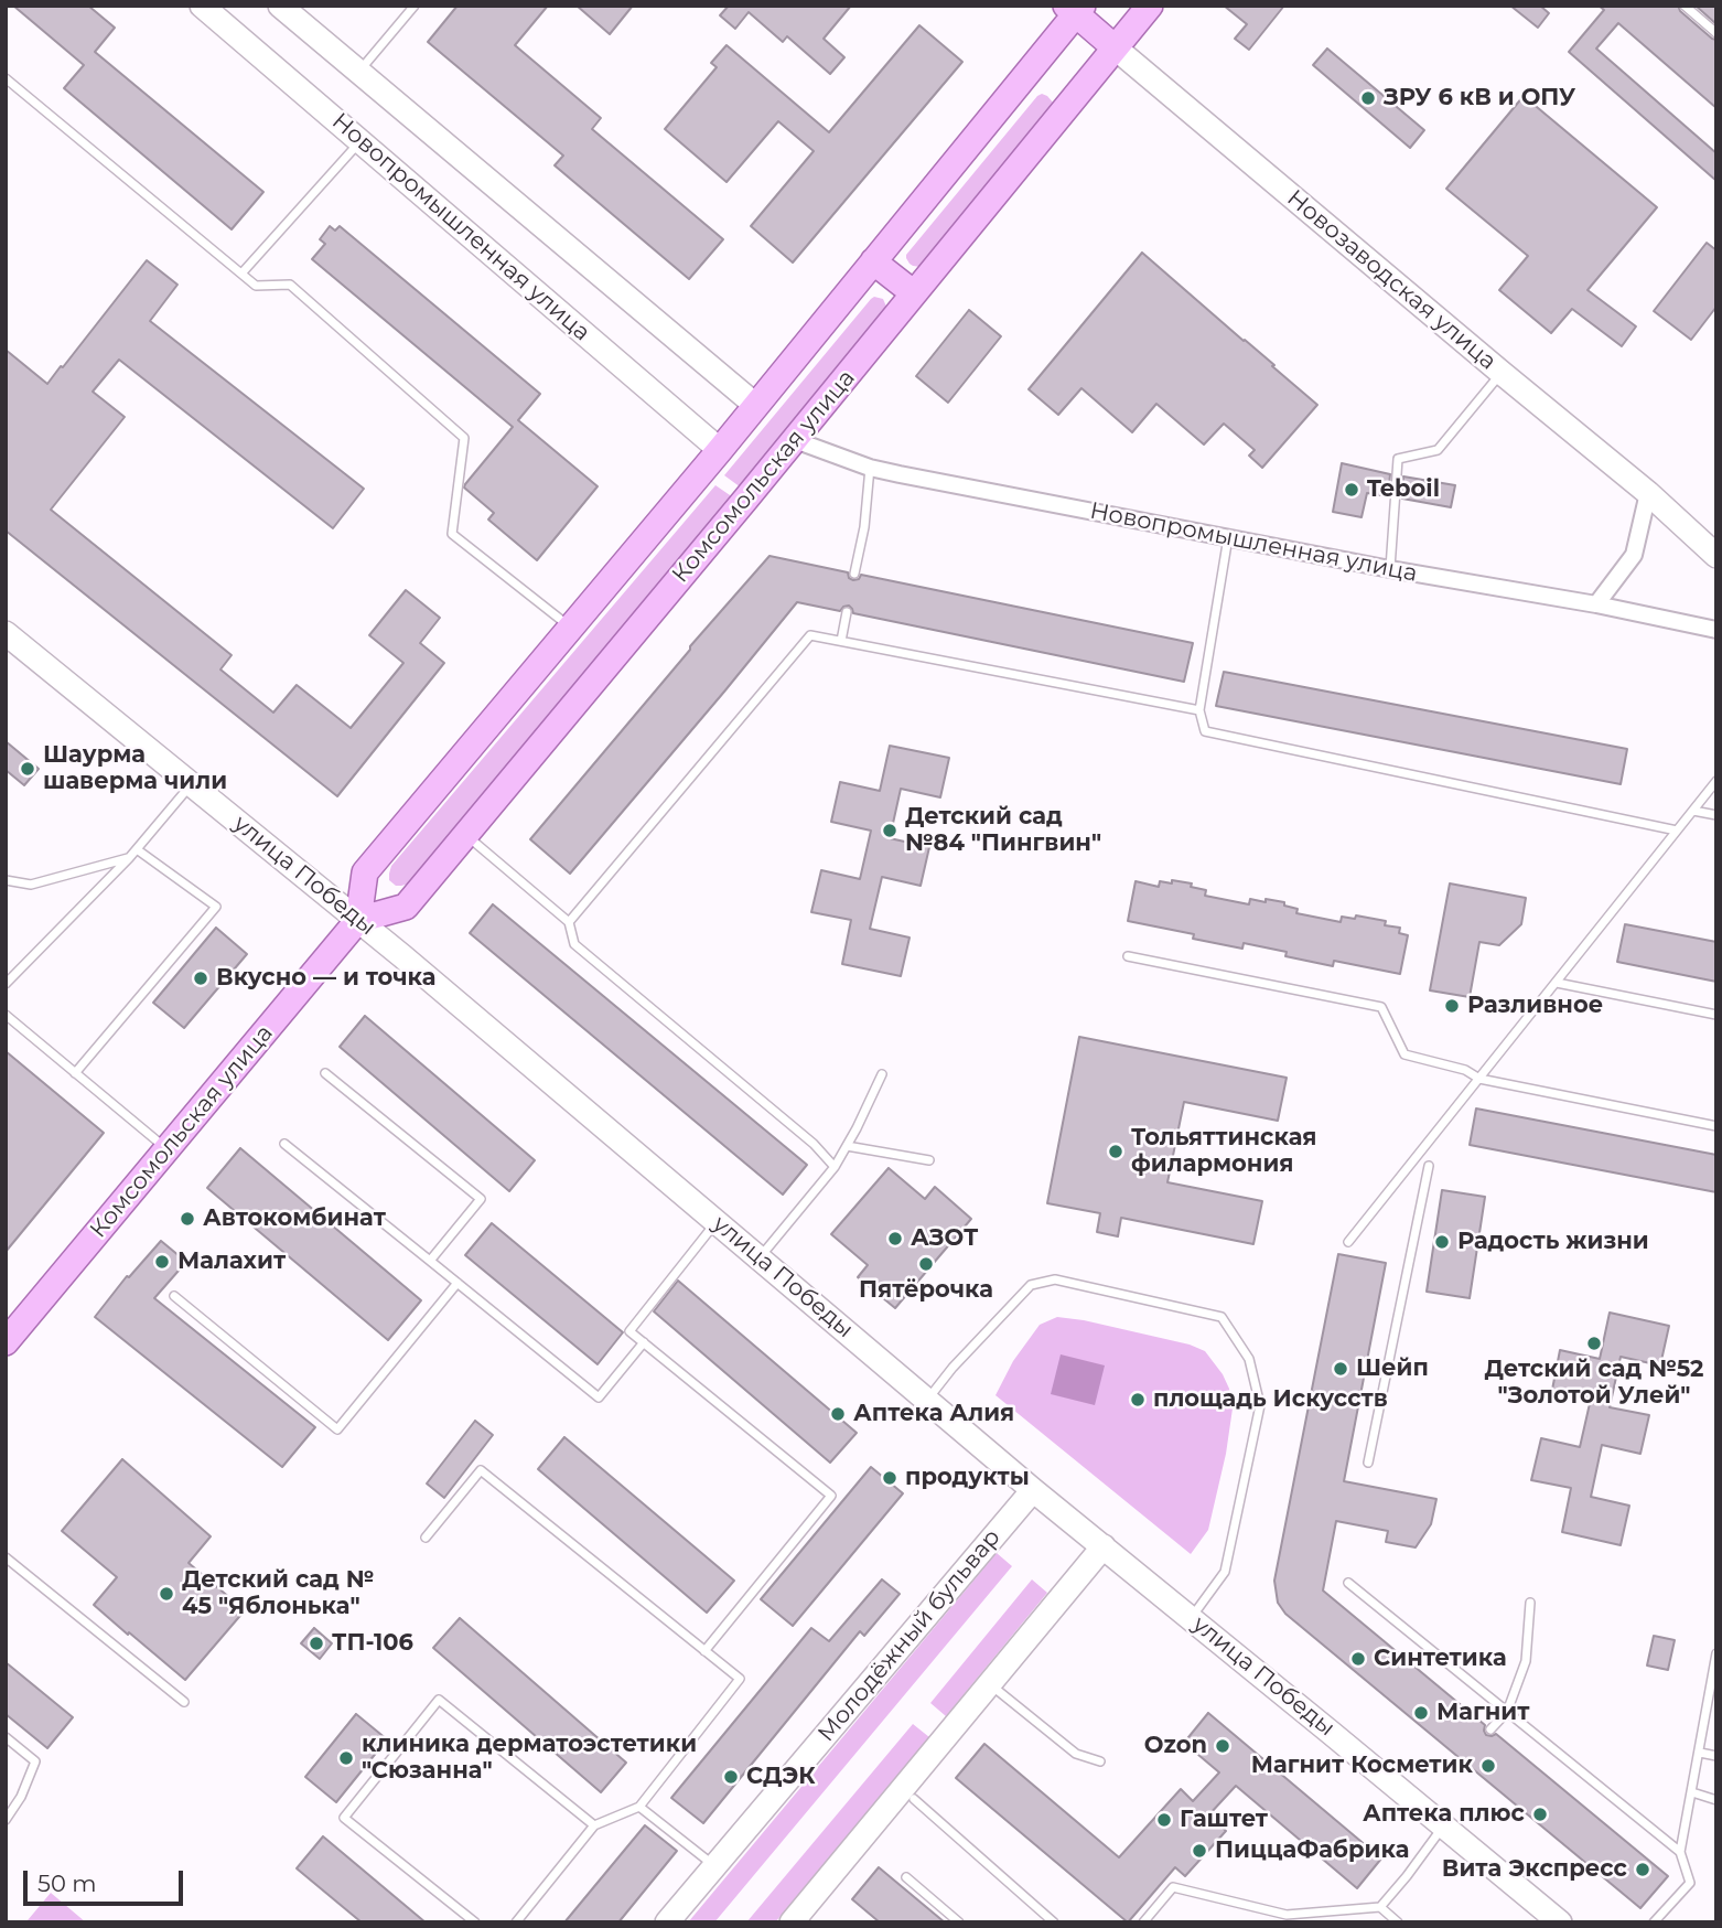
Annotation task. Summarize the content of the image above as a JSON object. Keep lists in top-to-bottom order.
{
  "streets": {
    "main road": [
      "Новопромышленная улица",
      "Новозаводская улица",
      "Комсомольская улица",
      "улица Победы",
      "Молодёжный бульвар"
    ]
  },
  "crossings": [
    ["Новопромышленная улица", "Комсомольская улица"],
    ["Новозаводская улица", "Комсомольская улица"],
    ["Комсомольская улица", "улица Победы"],
    ["улица Победы", "Молодёжный бульвар"]
  ],
  "places": [
    "ЗРУ 6 кВ и ОПУ",
    "Teboil",
    "Шаурма шаверма чили",
    "Детский сад №84 \"Пингвин\"",
    "Вкусно — и точка",
    "Разливное",
    "Тольяттинская филармония",
    "Автокомбинат",
    "АЗОТ",
    "Радость жизни",
    "Малахит",
    "Пятёрочка",
    "Детский сад №52 \"Золотой Улей\"",
    "Шейп",
    "площадь Искусств",
    "Аптека Алия",
    "продукты",
    "Детский сад № 45 \"Яблонька\"",
    "ТП-106",
    "Синтетика",
    "Магнит",
    "Ozon",
    "клиника дерматоэстетики \"Сюзанна\"",
    "Магнит Косметик",
    "СДЭК",
    "Аптека плюс",
    "Гаштет",
    "ПиццаФабрика",
    "Вита Экспресс"
  ],
  "scale_bar": "50 m"
}
